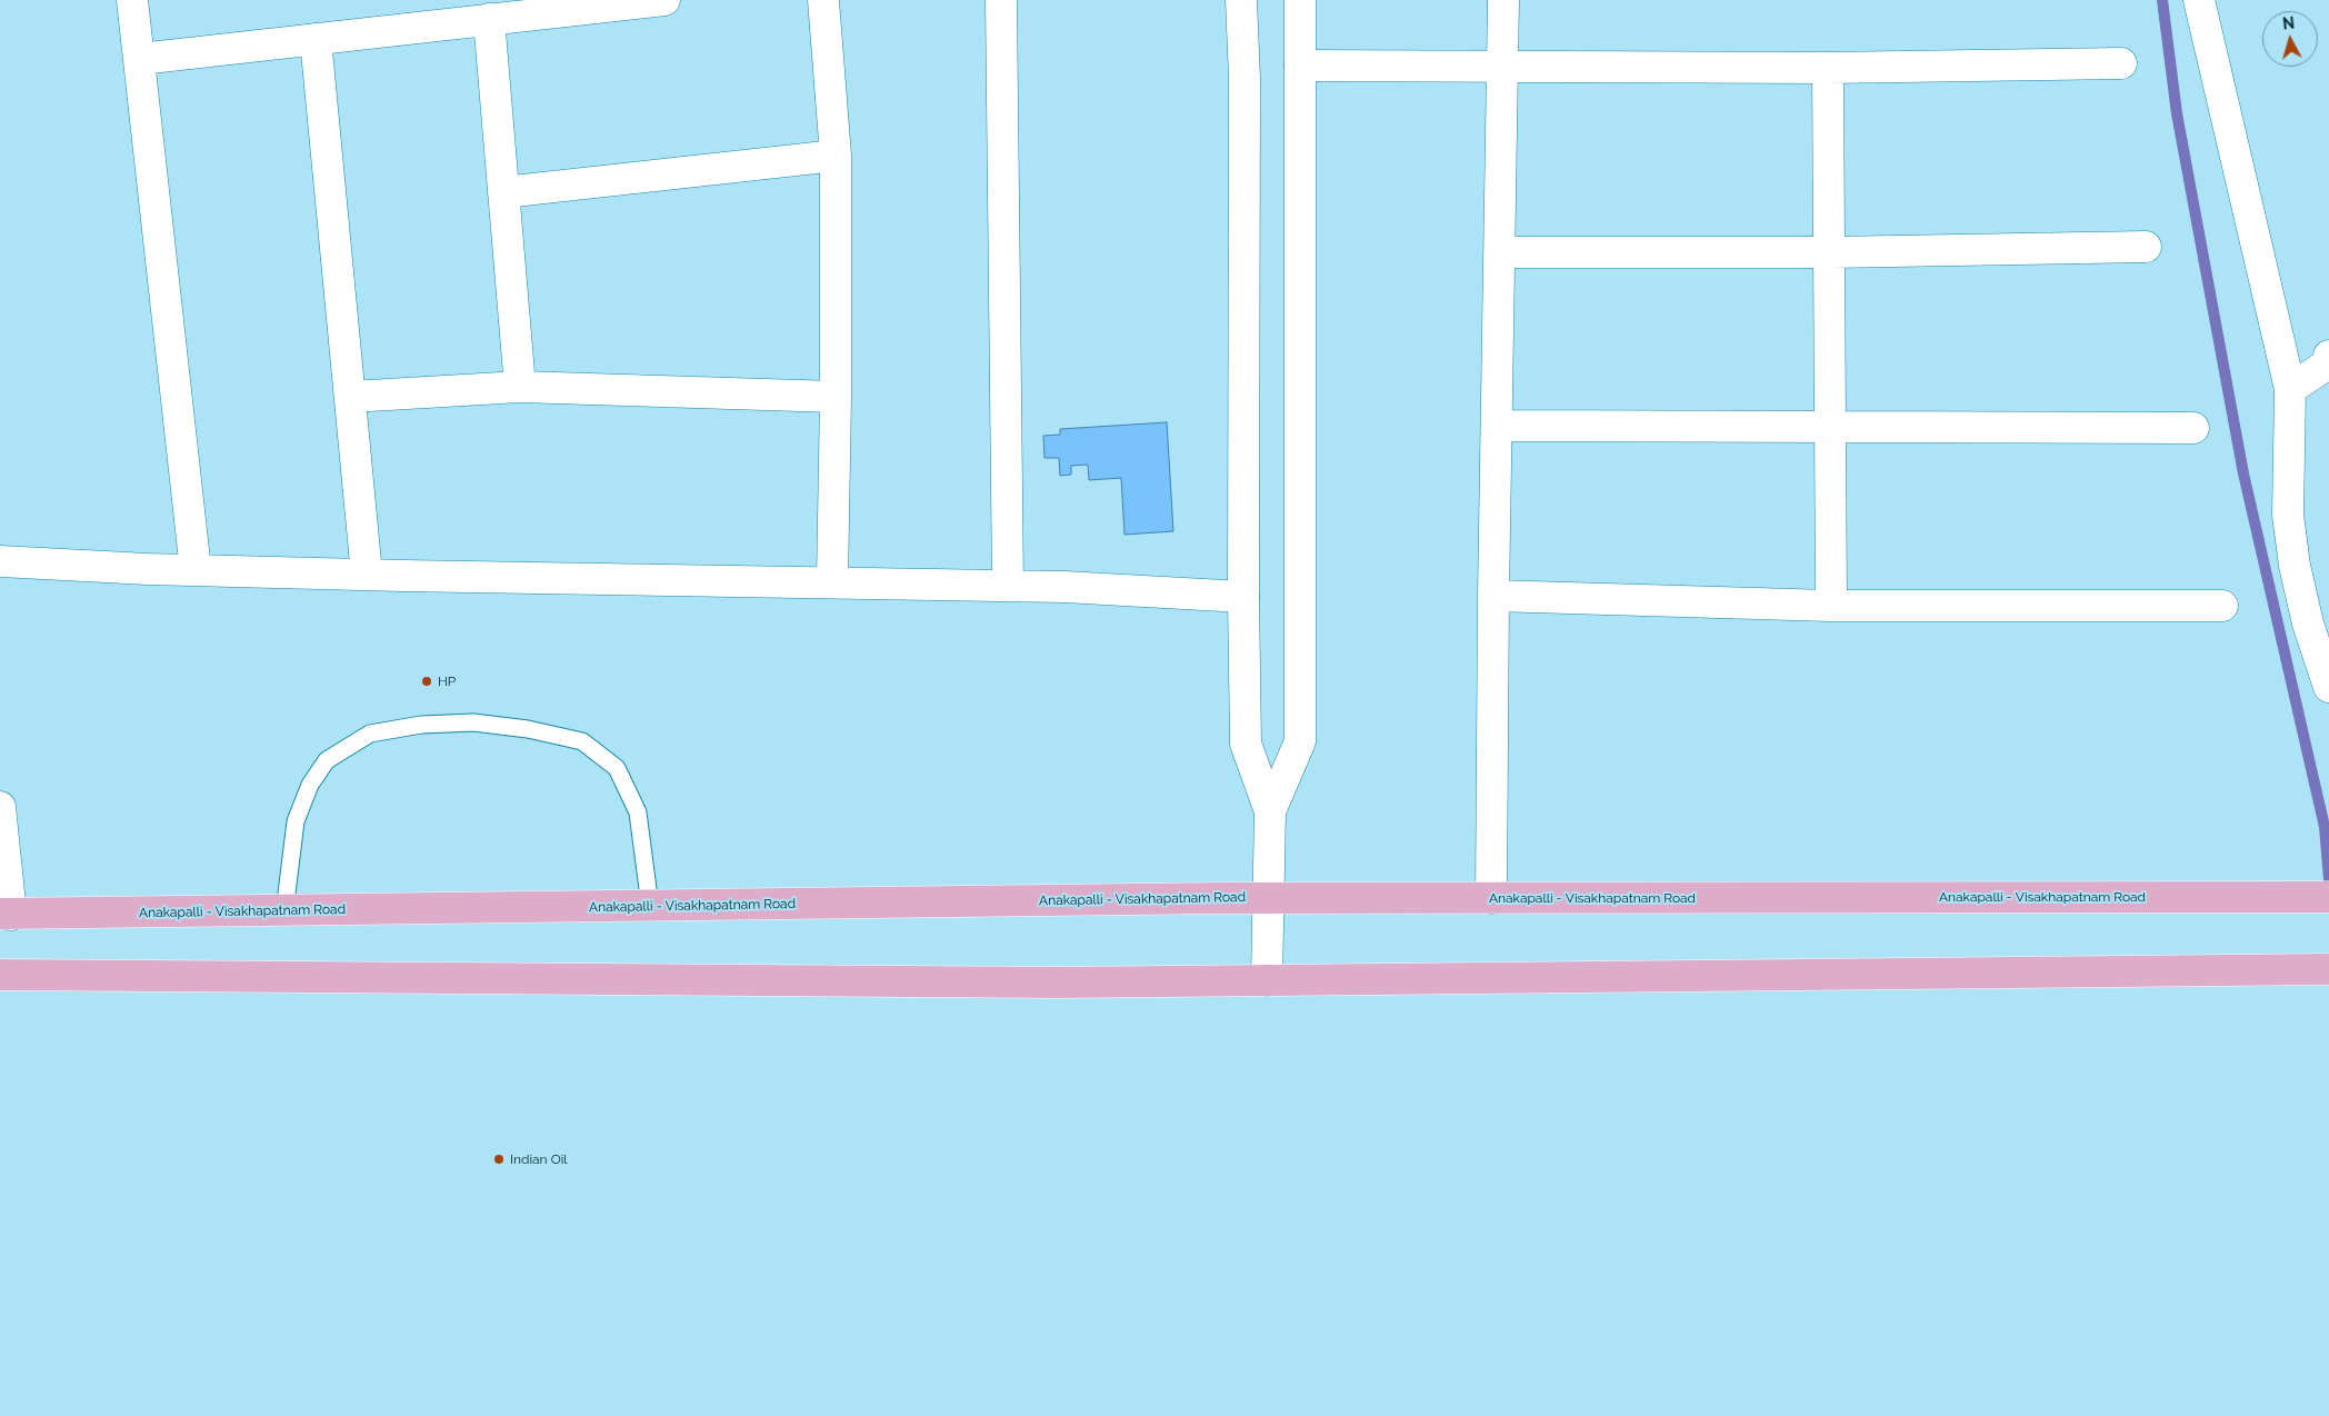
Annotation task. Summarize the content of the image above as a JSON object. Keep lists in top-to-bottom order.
{
  "streets": {
    "main road": ["Anakapalli - Visakhapatnam Road"]
  },
  "places": ["HP", "Indian Oil"],
  "north": "top"
}
